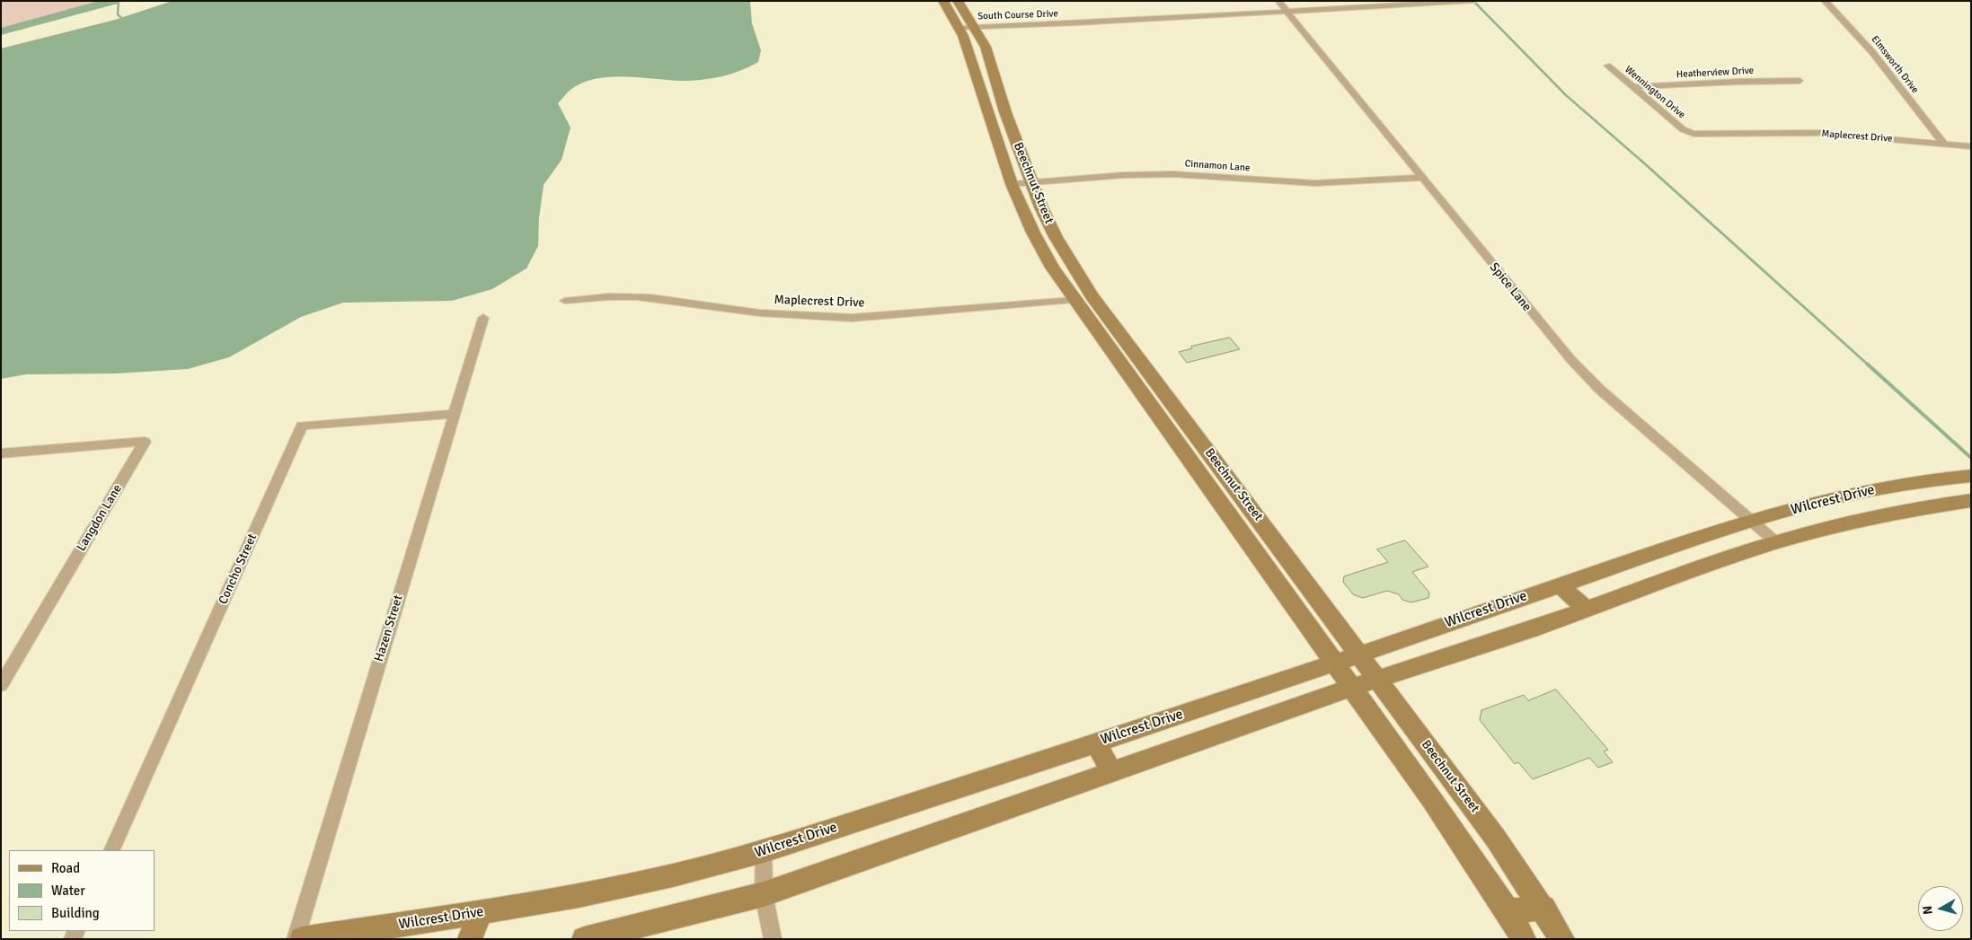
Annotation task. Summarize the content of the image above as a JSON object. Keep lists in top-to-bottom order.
{
  "streets": {
    "main road": ["Beechnut Street", "Wilcrest Drive"],
    "street": [
      "South Course Drive",
      "Elmsworth Drive",
      "Heatherview Drive",
      "Wennington Drive",
      "Maplecrest Drive",
      "Cinnamon Lane",
      "Spice Lane",
      "Langdon Lane",
      "Concho Street",
      "Hazen Street"
    ]
  },
  "crossings": [
    ["South Course Drive", "Beechnut Street"],
    ["South Course Drive", "Spice Lane"],
    ["Elmsworth Drive", "Maplecrest Drive"],
    ["Heatherview Drive", "Wennington Drive"],
    ["Wennington Drive", "Maplecrest Drive"],
    ["Maplecrest Drive", "Beechnut Street"],
    ["Cinnamon Lane", "Beechnut Street"],
    ["Cinnamon Lane", "Spice Lane"],
    ["Beechnut Street", "Wilcrest Drive"],
    ["Spice Lane", "Wilcrest Drive"],
    ["Concho Street", "Hazen Street"]
  ],
  "legend": ["Road", "Water", "Building"],
  "north": "left"
}
